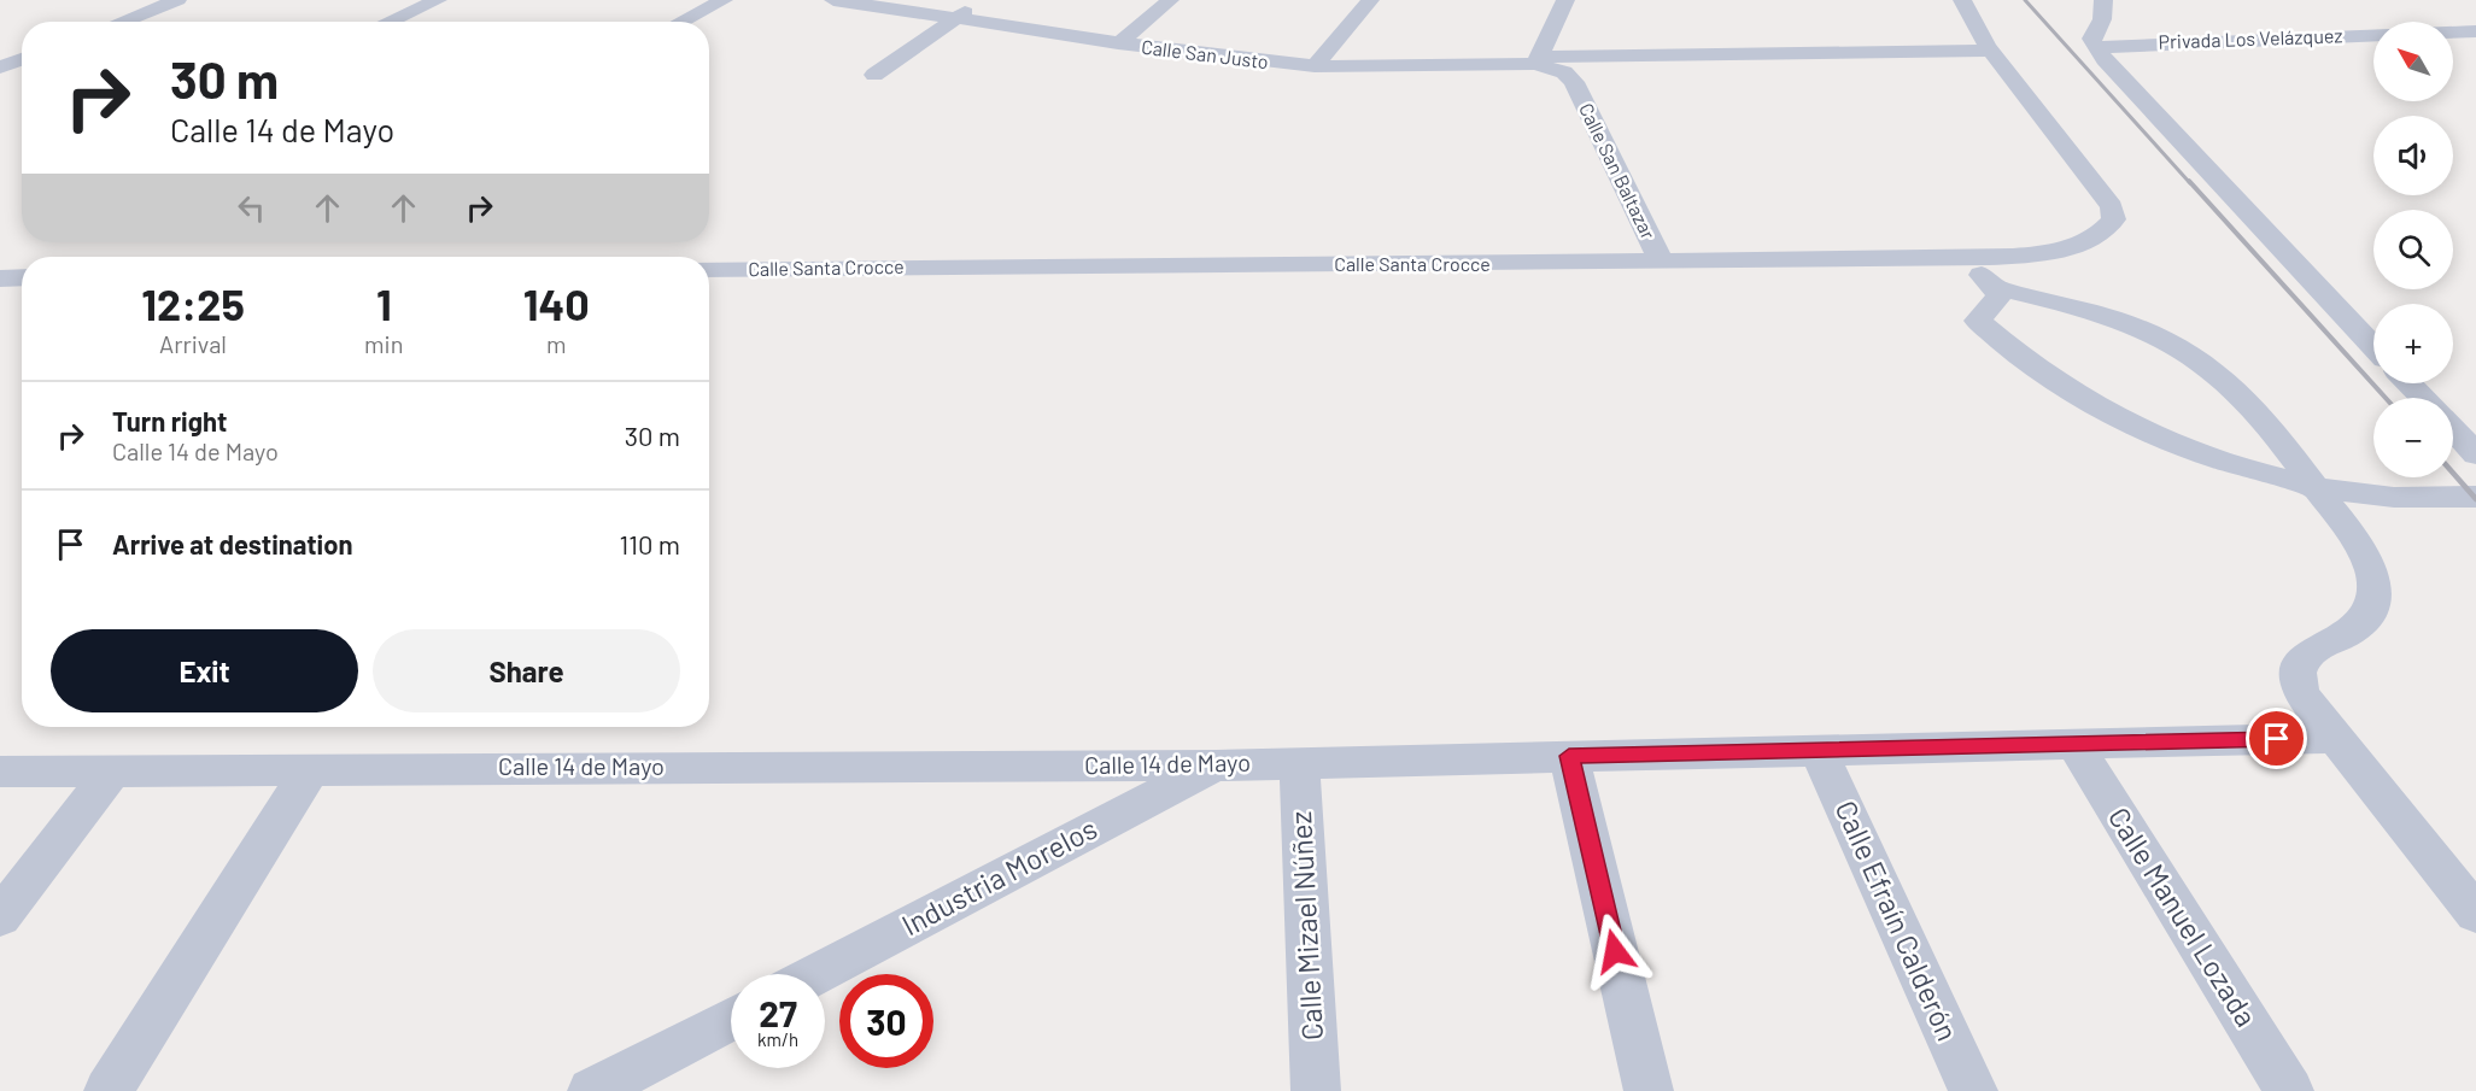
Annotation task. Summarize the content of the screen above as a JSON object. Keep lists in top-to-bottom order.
{
  "streets": {
    "street": [
      "Privada Los Velázquez",
      "Calle San Justo",
      "Calle San Baltazar",
      "Calle Santa Crocce",
      "Calle 14 de Mayo",
      "Industria Morelos",
      "Calle Manuel Lozada",
      "Calle Efraín Calderón",
      "Calle Mizael Núñez"
    ]
  },
  "crossings": [
    ["Calle San Justo", "Calle San Baltazar"],
    ["Calle San Baltazar", "Calle Santa Crocce"],
    ["Calle 14 de Mayo", "Industria Morelos"],
    ["Calle 14 de Mayo", "Calle Manuel Lozada"],
    ["Calle 14 de Mayo", "Calle Efraín Calderón"],
    ["Calle 14 de Mayo", "Calle Mizael Núñez"]
  ],
  "north": "top left",
  "page": {
    "map_buttons": ["+", "−"],
    "turn": ["30 m", "Calle 14 de Mayo"],
    "eta": [
      "12:25",
      "Arrival",
      "1",
      "min",
      "140",
      "m"
    ],
    "list": [
      {
        "name": "Turn right",
        "note": "Calle 14 de Mayo",
        "value": "30 m"
      },
      {
        "name": "Arrive at destination",
        "value": "110 m"
      }
    ],
    "buttons": ["Exit", "Share"],
    "speed": "27 km/h",
    "limit": "30"
  }
}
